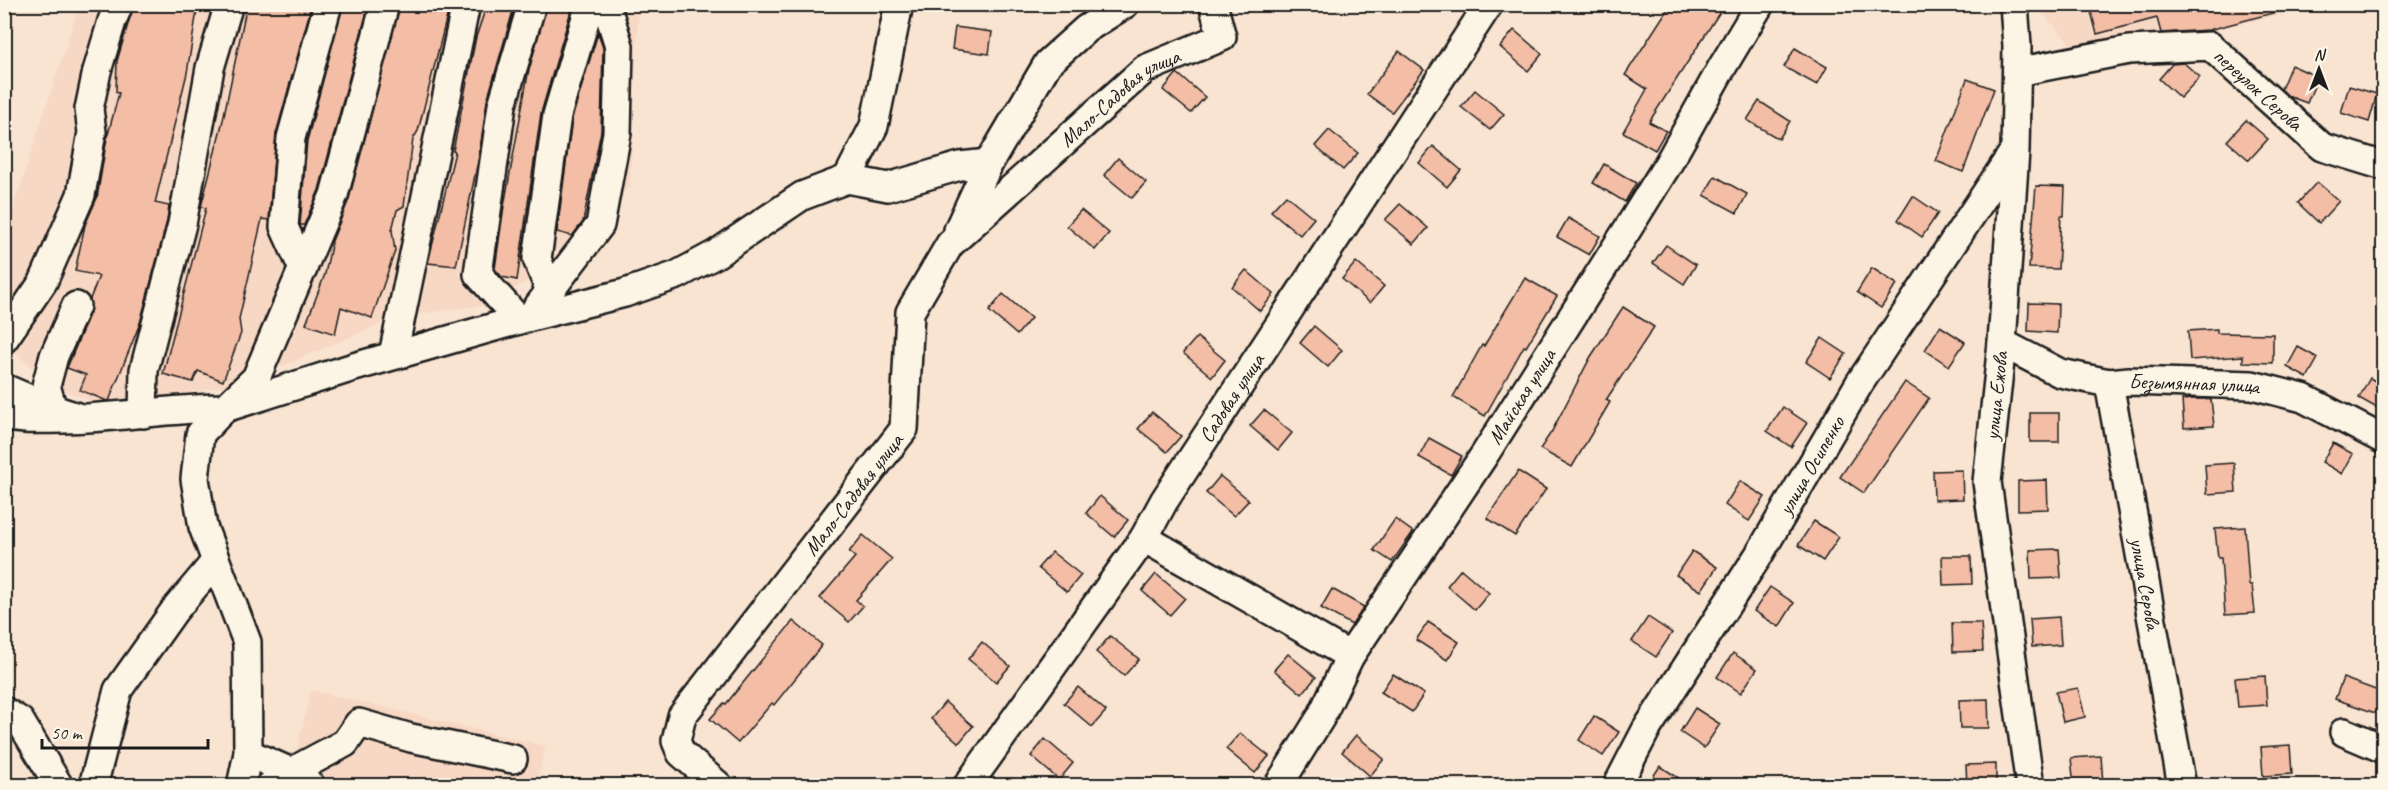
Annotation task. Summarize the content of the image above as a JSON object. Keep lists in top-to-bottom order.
{
  "streets": {
    "street": [
      "переулок Серова",
      "Мало-Садовая улица",
      "Безымянная улица",
      "Майская улица",
      "улица Ежова",
      "Садовая улица",
      "улица Осипенко",
      "улица Серова"
    ]
  },
  "crossings": [
    ["переулок Серова", "улица Ежова"],
    ["Безымянная улица", "улица Ежова"],
    ["Безымянная улица", "улица Серова"],
    ["улица Ежова", "улица Осипенко"]
  ],
  "scale_bar": "50 m",
  "north": "top"
}
